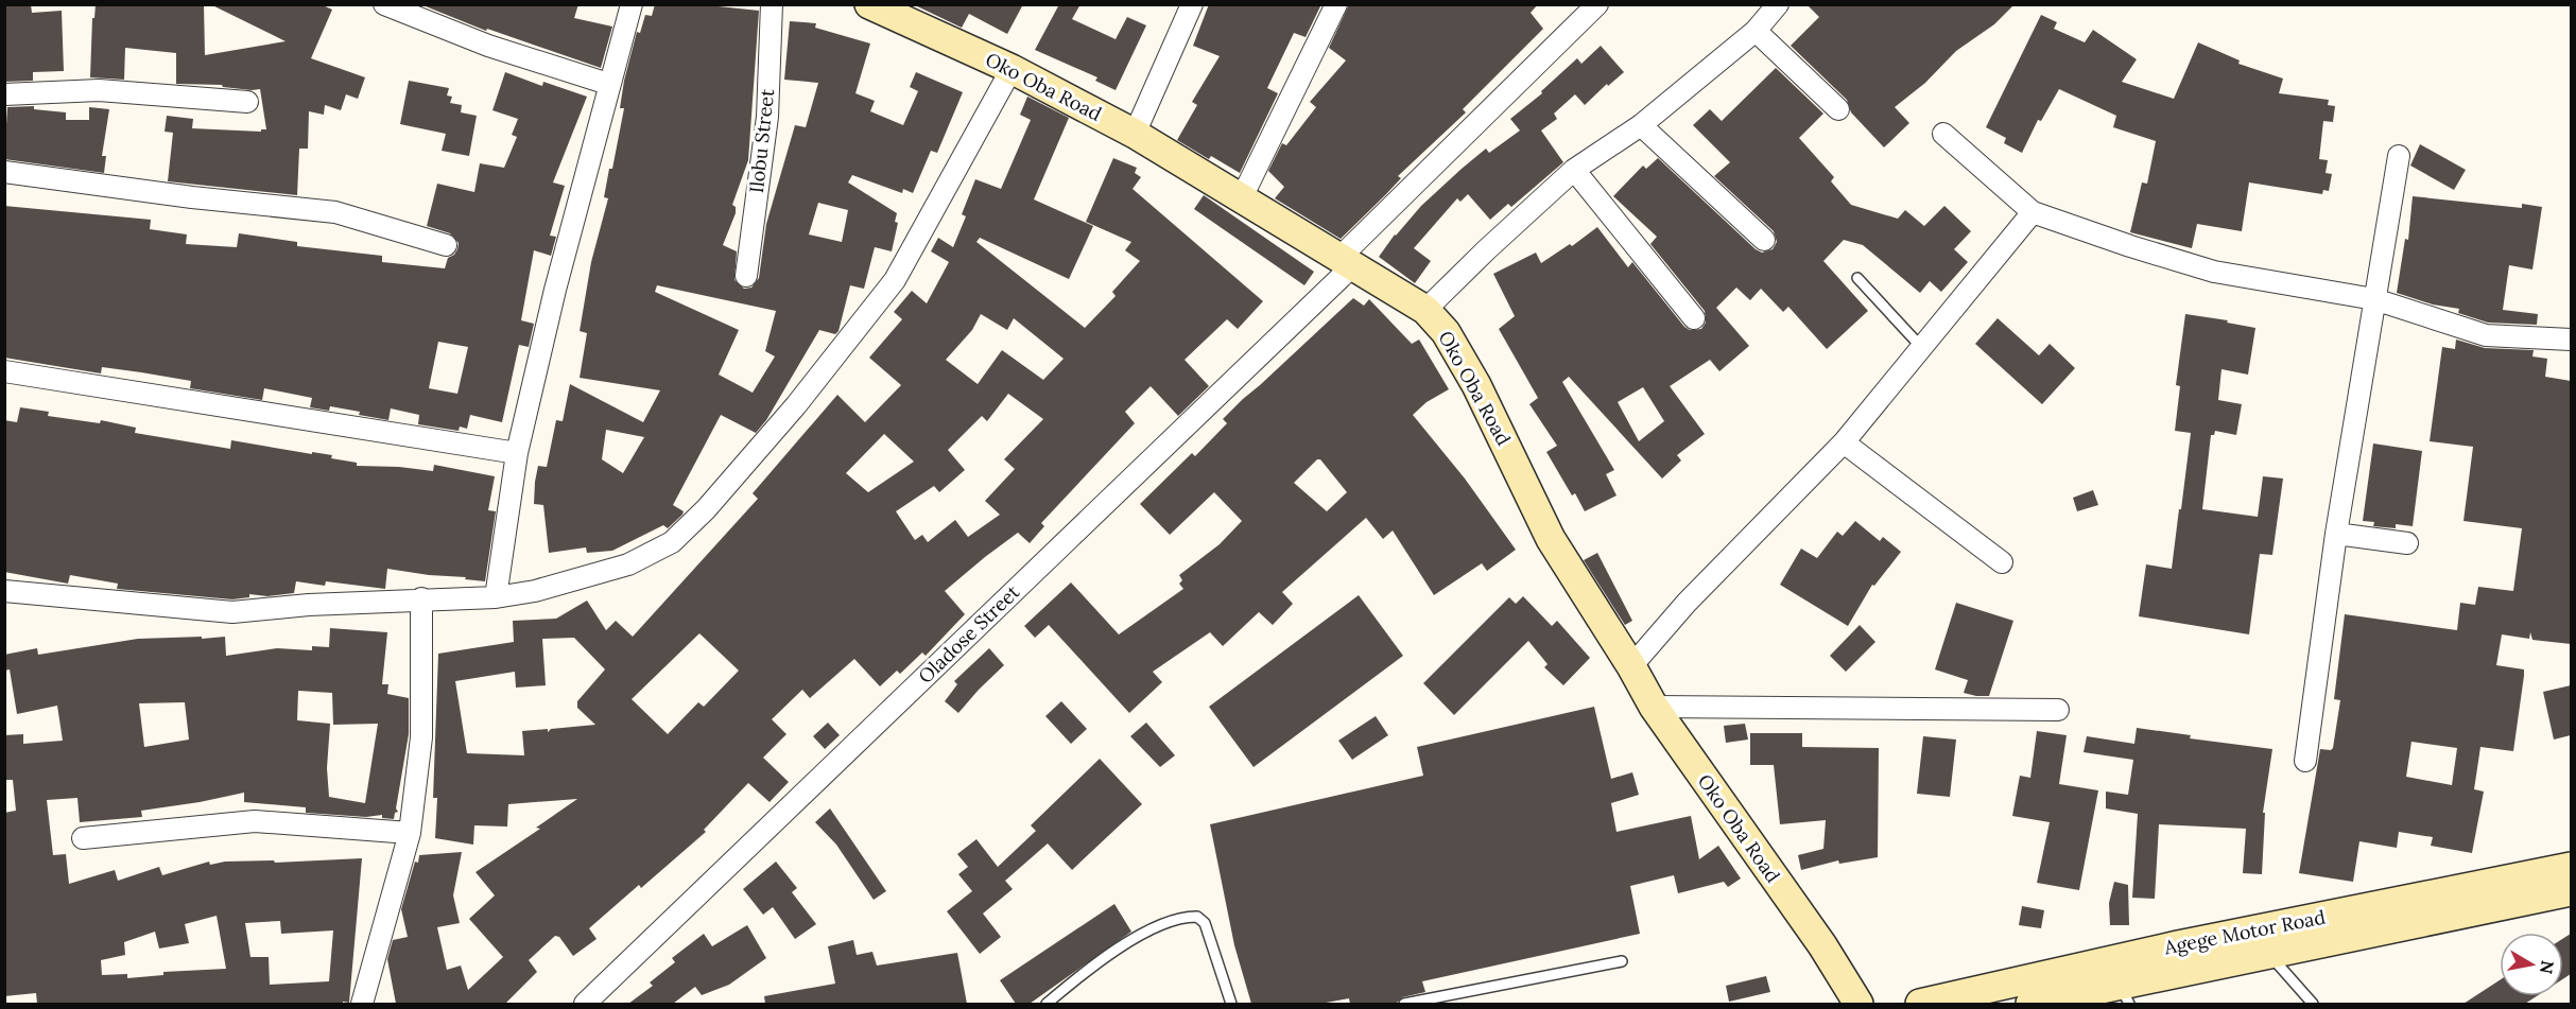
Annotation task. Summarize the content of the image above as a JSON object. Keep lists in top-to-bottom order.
{
  "streets": {
    "street": [
      "Oko Oba Road",
      "Ilobu Street",
      "Oladose Street",
      "Agege Motor Road"
    ]
  },
  "crossings": [
    ["Oko Oba Road", "Oladose Street"]
  ],
  "north": "right"
}
